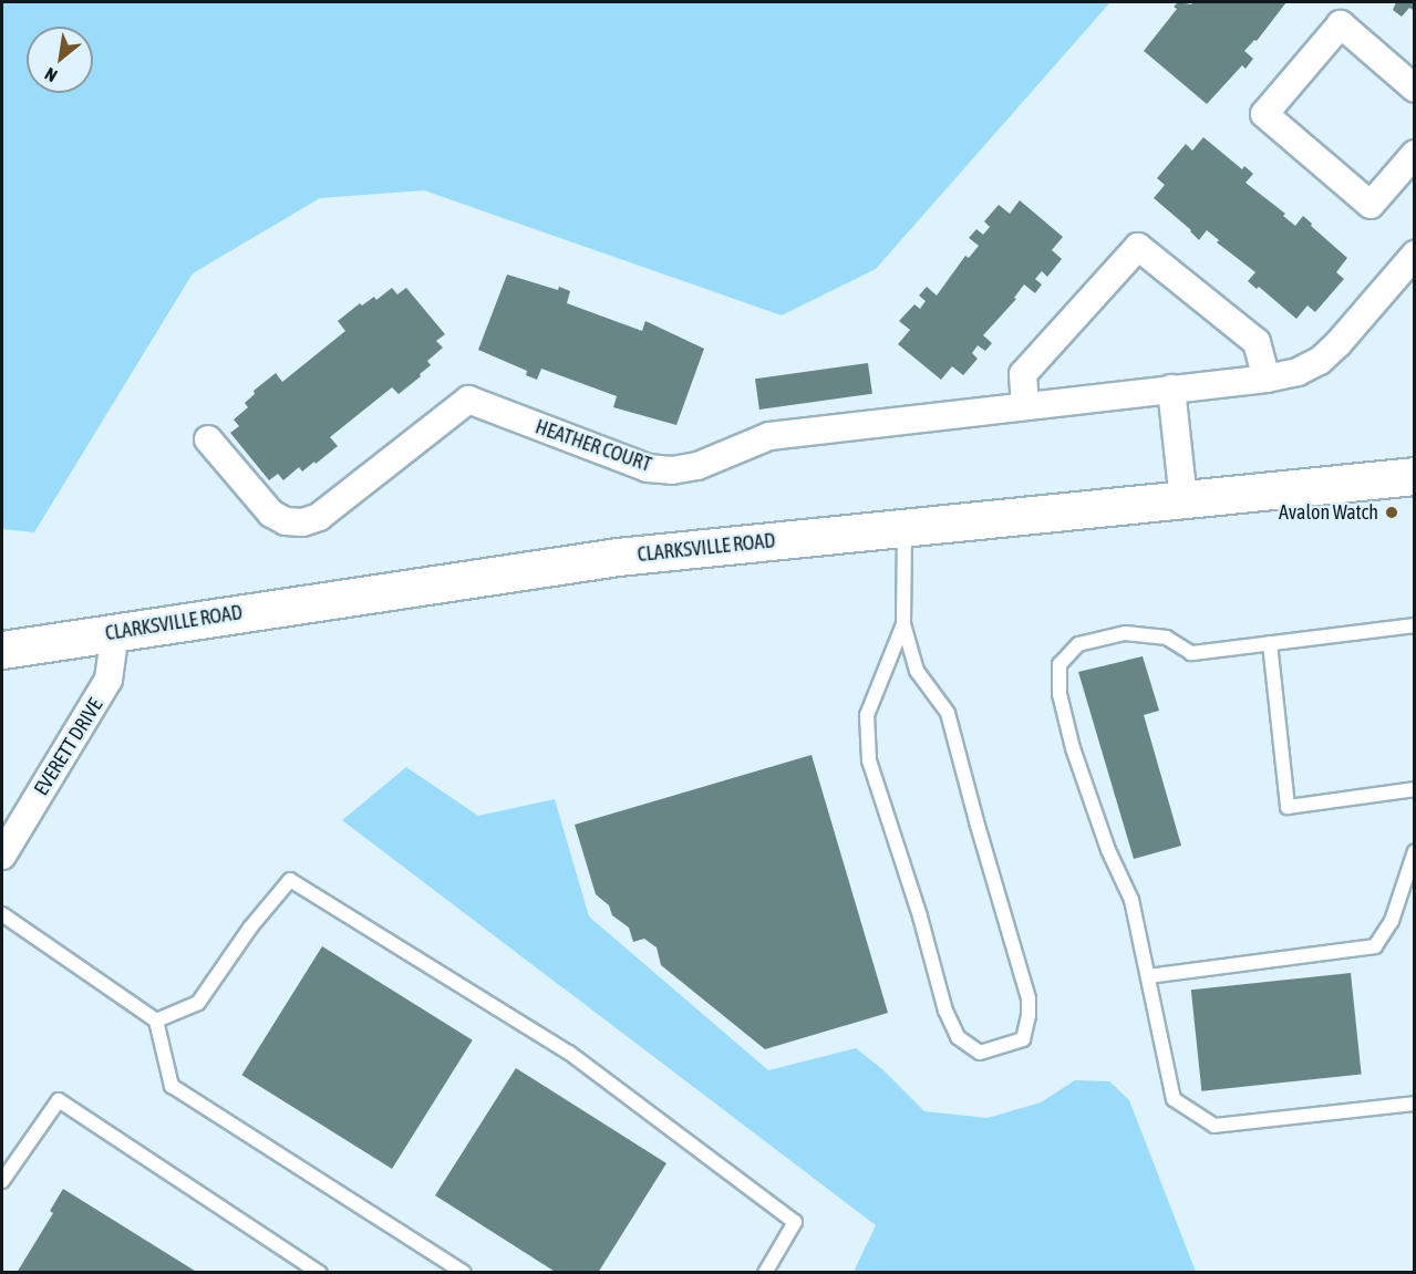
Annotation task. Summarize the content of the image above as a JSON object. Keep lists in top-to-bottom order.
{
  "streets": {
    "street": ["HEATHER COURT", "CLARKSVILLE ROAD", "EVERETT DRIVE"]
  },
  "crossings": [
    ["CLARKSVILLE ROAD", "EVERETT DRIVE"]
  ],
  "places": ["Avalon Watch"],
  "north": "bottom left"
}
